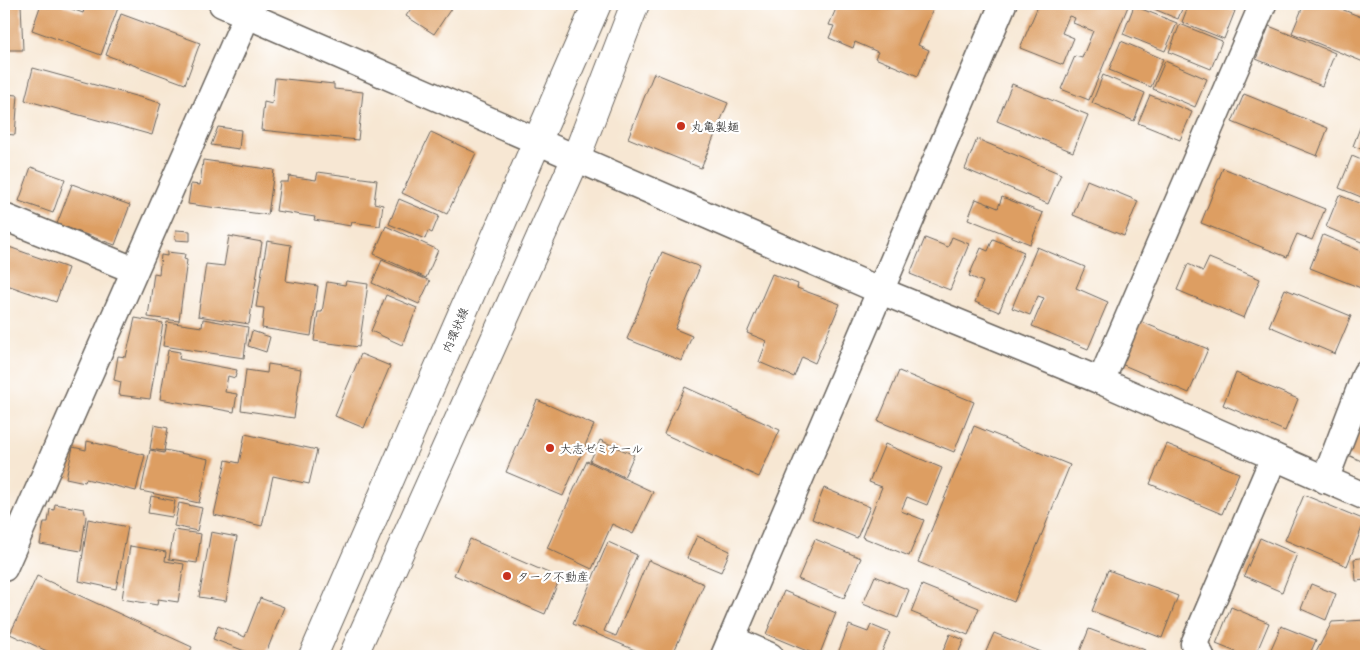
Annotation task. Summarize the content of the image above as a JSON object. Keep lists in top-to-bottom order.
{
  "streets": {
    "street": ["内環状線"]
  },
  "places": ["丸亀製麺", "大志ゼミナール", "ターク不動産"]
}
